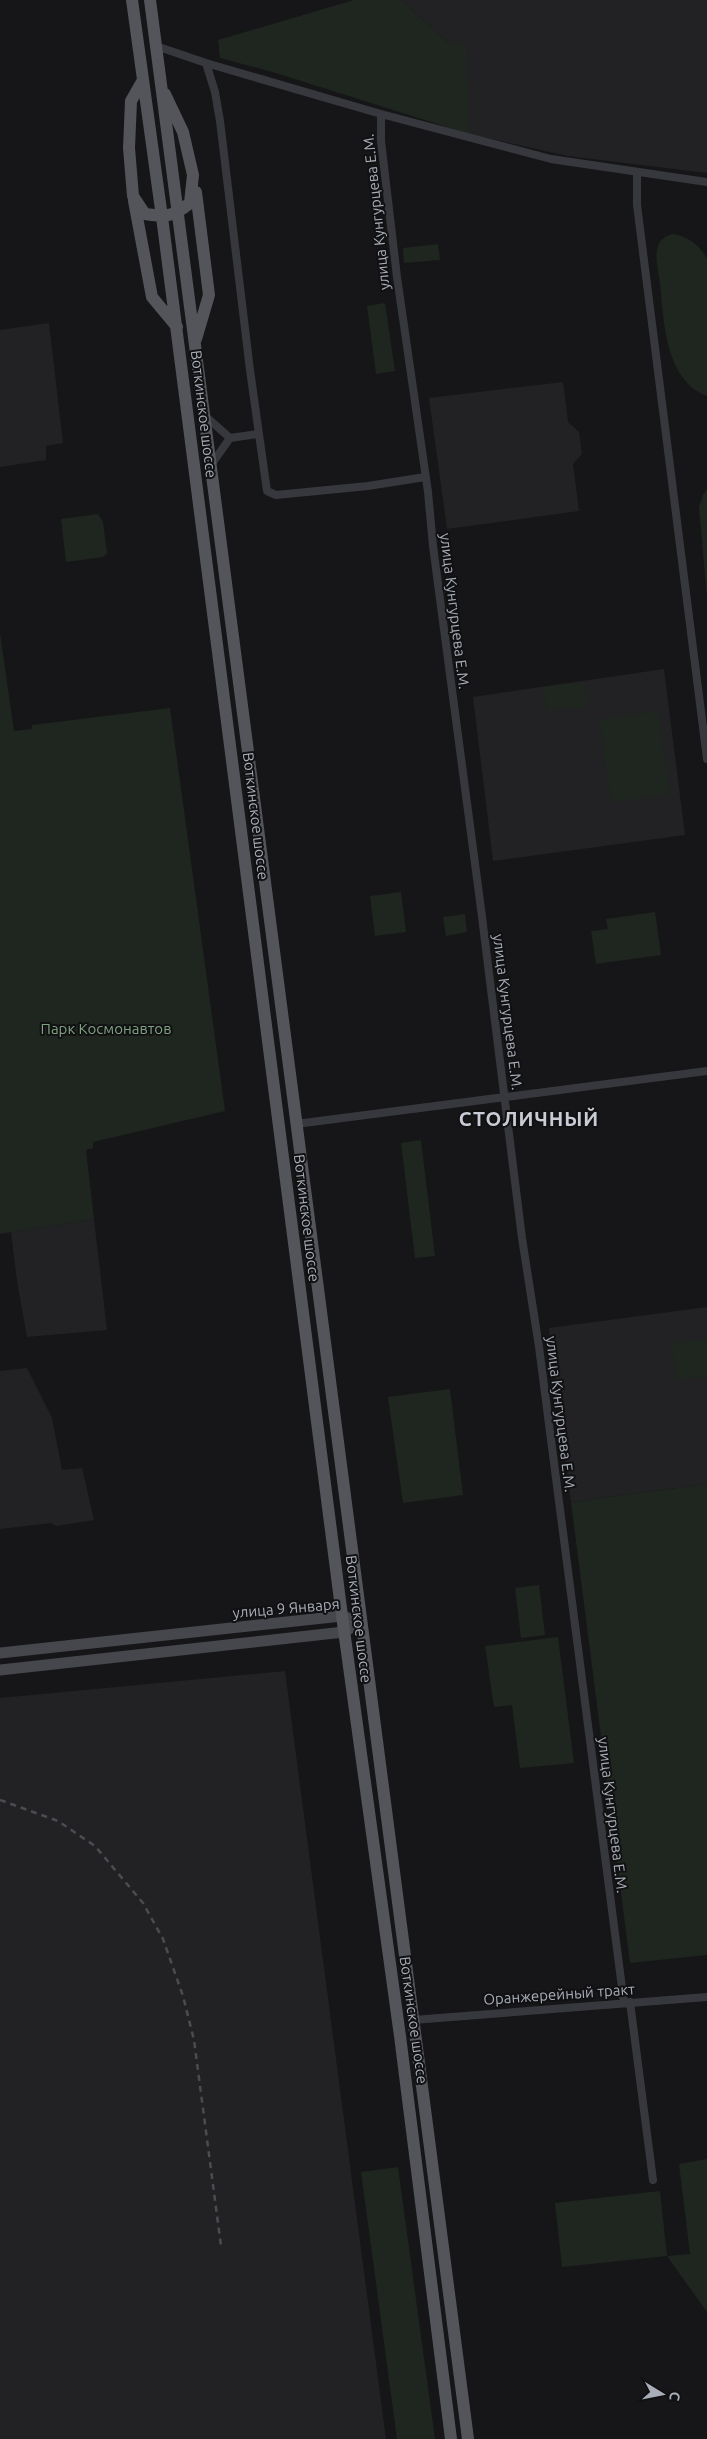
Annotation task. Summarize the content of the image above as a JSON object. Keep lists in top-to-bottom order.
{
  "streets": {
    "main road": ["Воткинское шоссе", "улица 9 Января"],
    "street": ["улица Кунгурцева Е.М.", "Оранжерейный тракт"]
  },
  "crossings": [
    ["улица Кунгурцева Е.М.", "Оранжерейный тракт"],
    ["Воткинское шоссе", "улица 9 Января"],
    ["Воткинское шоссе", "Оранжерейный тракт"]
  ],
  "districts": ["СТОЛИЧНЫЙ"],
  "parks": ["Парк Космонавтов"],
  "north": "right"
}
